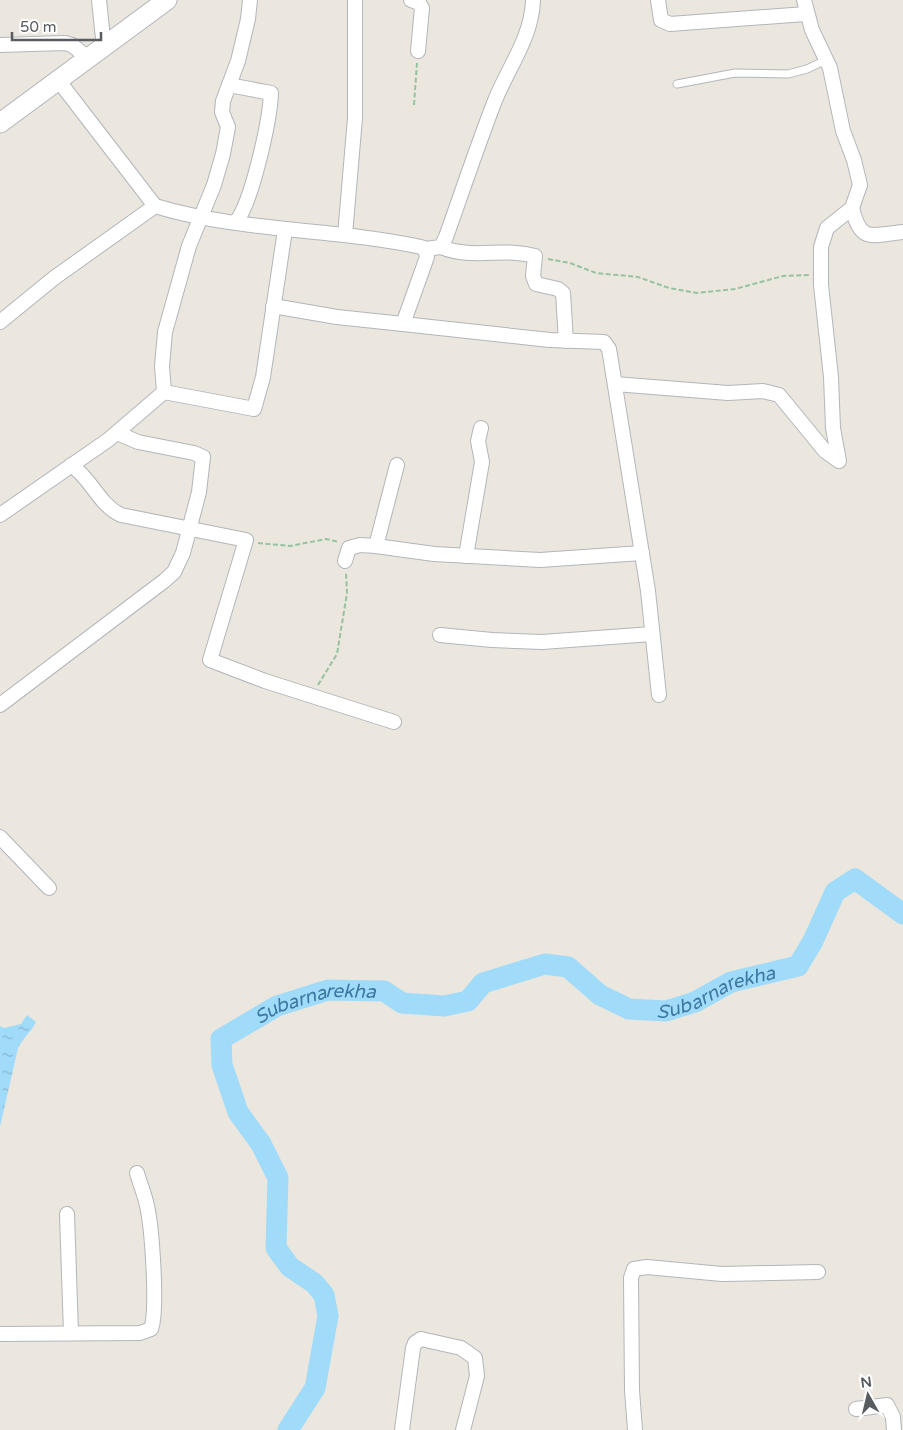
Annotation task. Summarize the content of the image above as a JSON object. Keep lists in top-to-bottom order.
{
  "water": ["Subarnarekha"],
  "scale_bar": "50 m",
  "north": "top"
}
